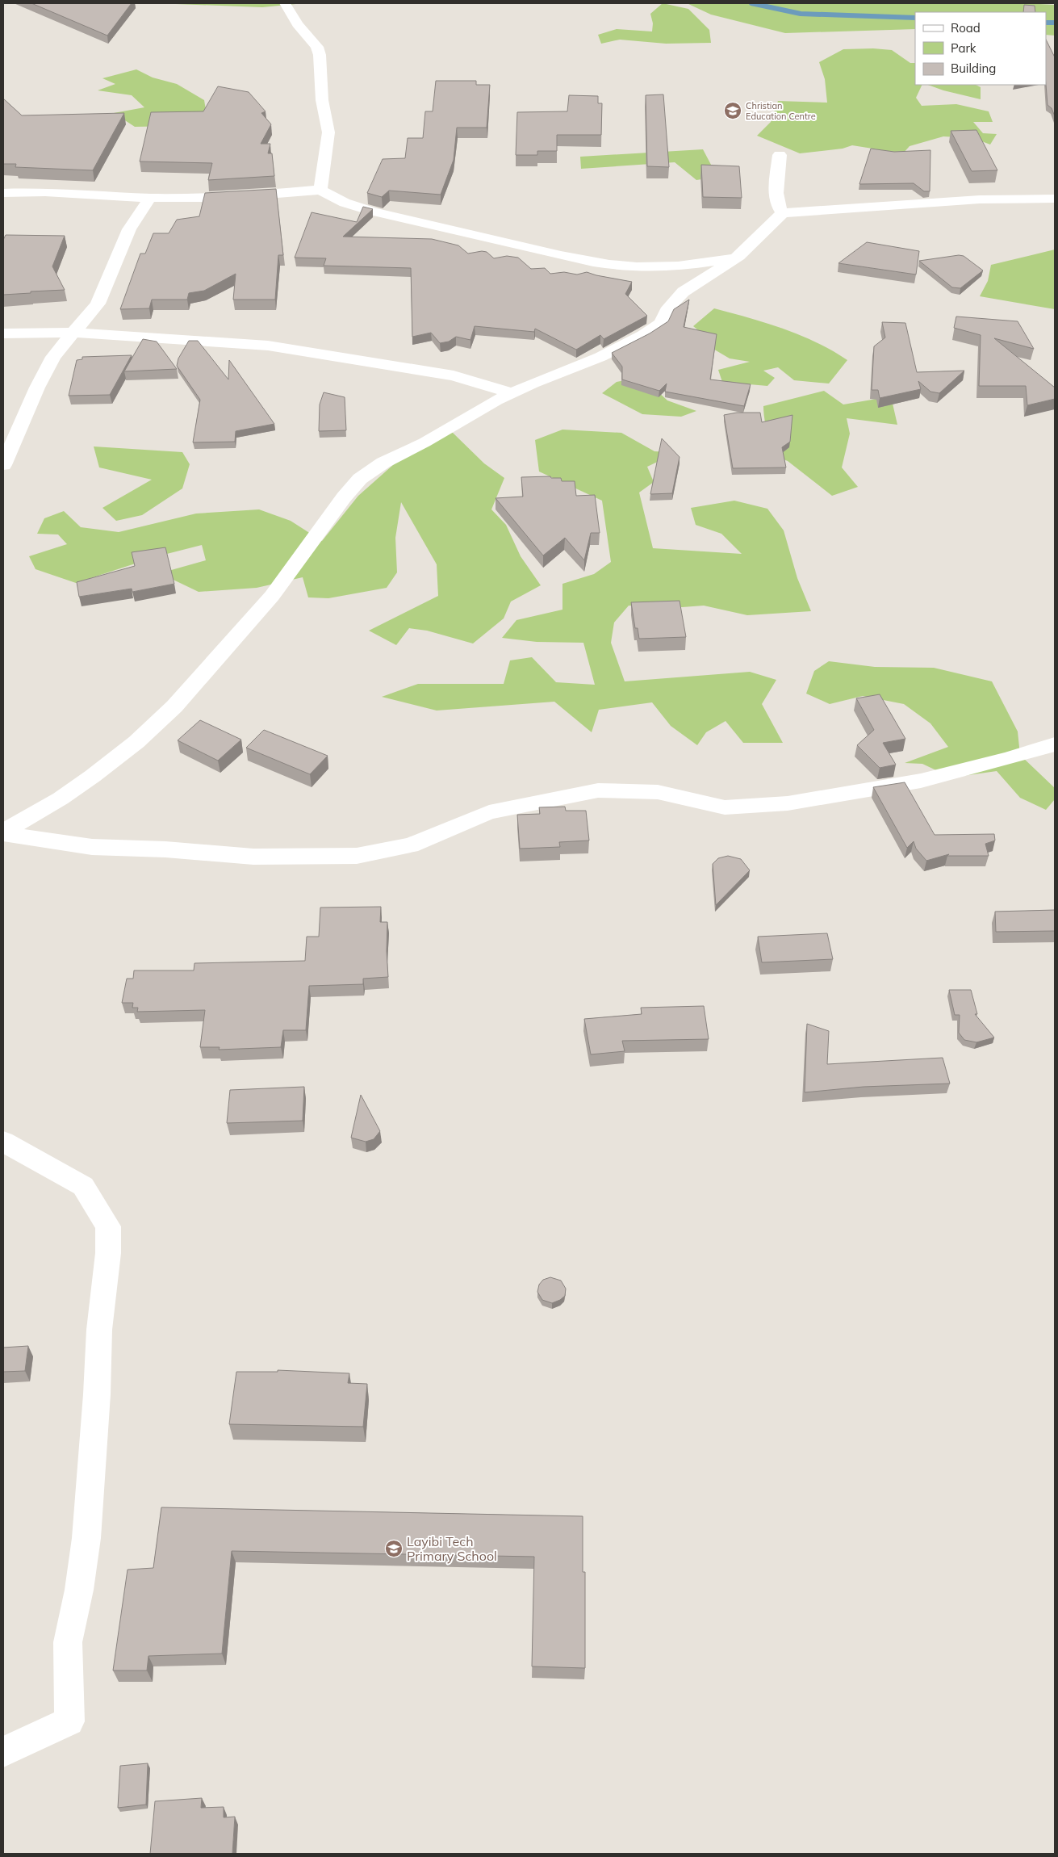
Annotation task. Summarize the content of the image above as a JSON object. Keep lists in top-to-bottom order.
{
  "places": {
    "school or university": ["Christian Education Centre", "Layibi Tech Primary School"]
  },
  "legend": ["Road", "Park", "Building"]
}
